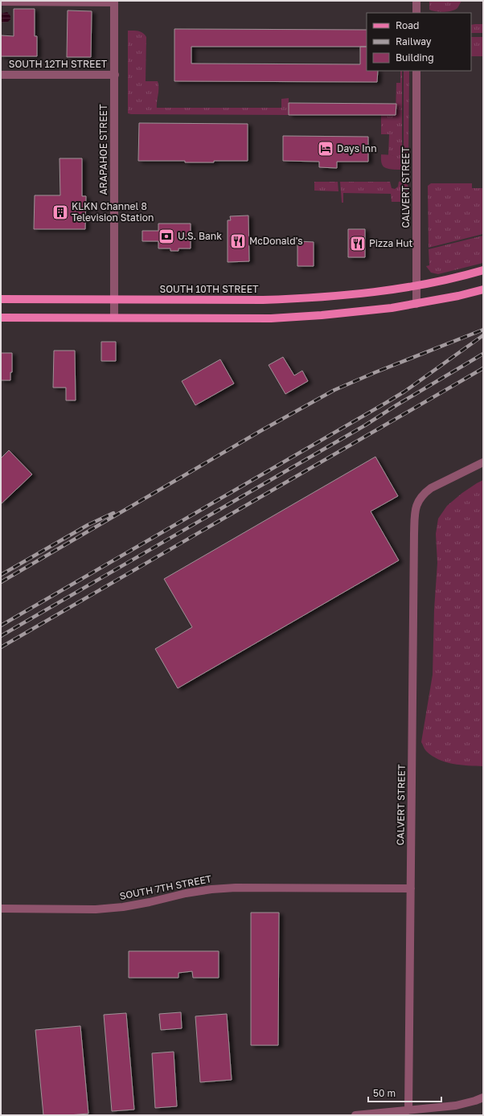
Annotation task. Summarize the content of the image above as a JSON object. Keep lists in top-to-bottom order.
{
  "streets": {
    "main road": ["SOUTH 10TH STREET"],
    "street": [
      "SOUTH 12TH STREET",
      "ARAPAHOE STREET",
      "CALVERT STREET",
      "SOUTH 7TH STREET"
    ]
  },
  "crossings": [
    ["SOUTH 12TH STREET", "ARAPAHOE STREET"],
    ["ARAPAHOE STREET", "SOUTH 10TH STREET"],
    ["CALVERT STREET", "SOUTH 10TH STREET"],
    ["CALVERT STREET", "SOUTH 7TH STREET"]
  ],
  "places": {
    "hotel": ["Days Inn"],
    "building": ["KLKN Channel 8 Television Station"],
    "bank": ["U.S. Bank"],
    "restaurant": ["McDonald's", "Pizza Hut"]
  },
  "legend": ["Road", "Railway", "Building"],
  "scale_bar": "50 m"
}
